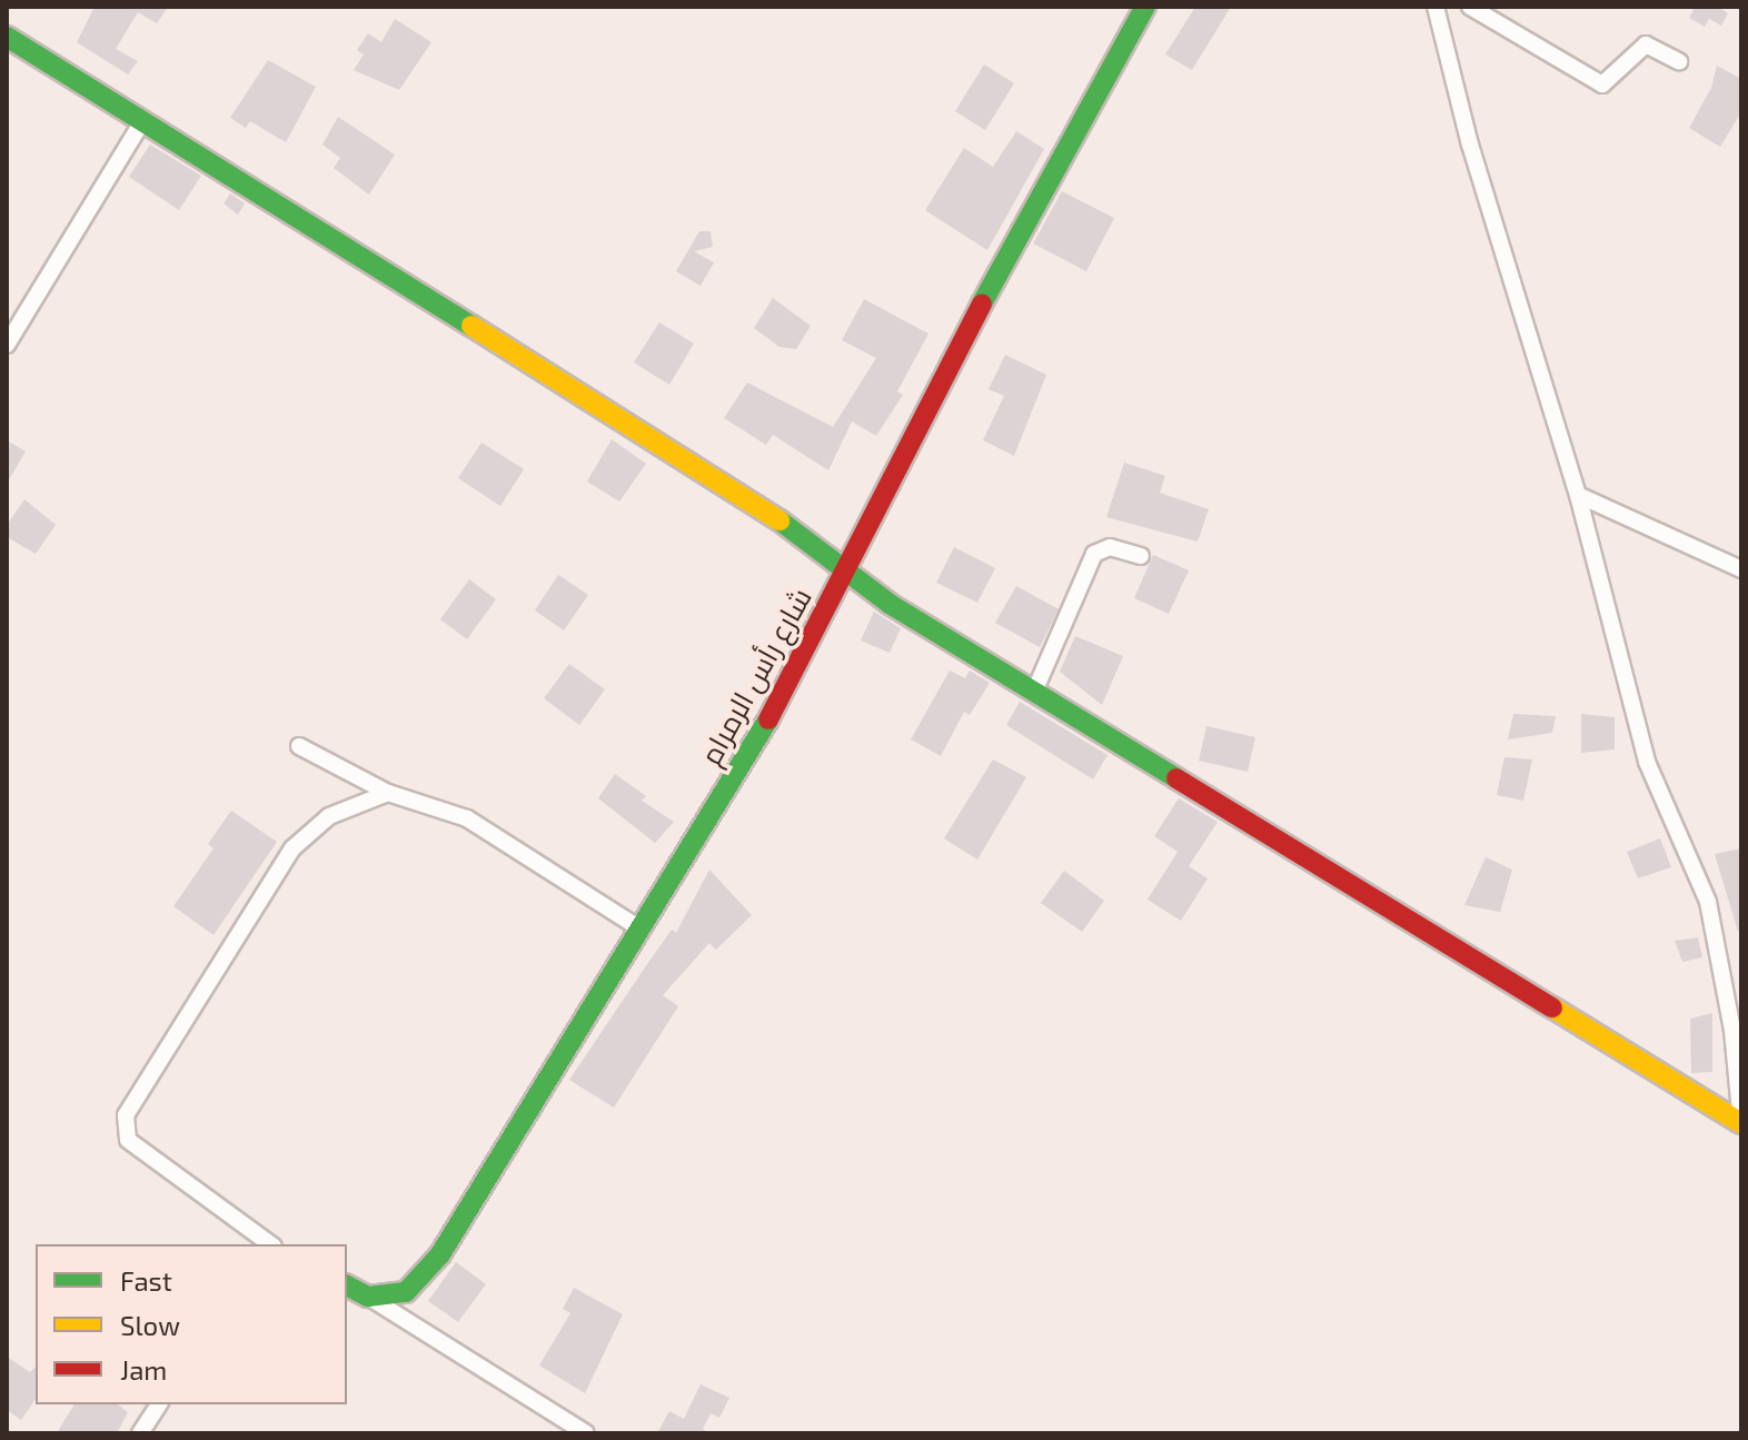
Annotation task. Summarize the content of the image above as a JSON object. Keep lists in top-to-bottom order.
{
  "streets": {
    "street": ["شارع رأس الرمرام"]
  },
  "legend": ["Fast", "Slow", "Jam"]
}
